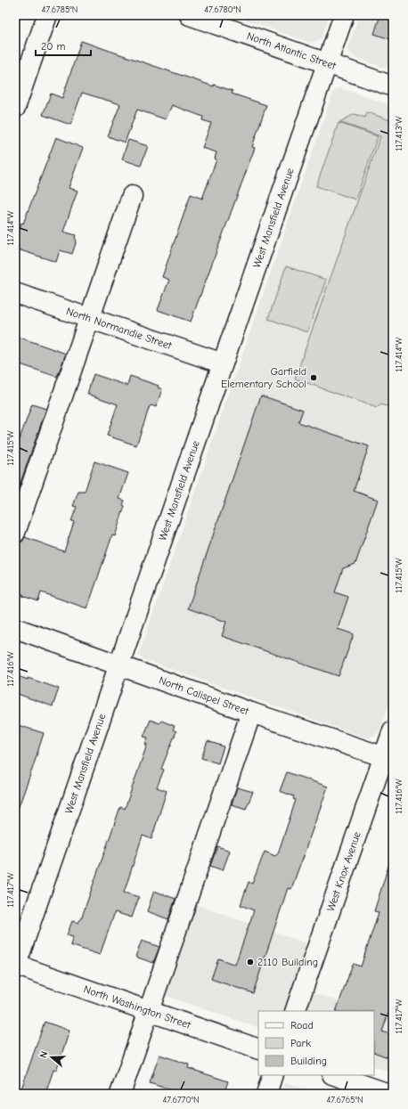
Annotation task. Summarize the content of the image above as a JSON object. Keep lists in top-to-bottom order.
{
  "streets": {
    "street": [
      "North Atlantic Street",
      "West Mansfield Avenue",
      "North Normandie Street",
      "North Calispel Street",
      "West Knox Avenue",
      "North Washington Street"
    ]
  },
  "crossings": [
    ["North Atlantic Street", "West Mansfield Avenue"],
    ["West Mansfield Avenue", "North Normandie Street"],
    ["West Mansfield Avenue", "North Calispel Street"],
    ["West Mansfield Avenue", "North Washington Street"],
    ["North Calispel Street", "West Knox Avenue"]
  ],
  "places": ["Garfield Elementary School", "2110 Building"],
  "legend": ["Road", "Park", "Building"],
  "scale_bar": "20 m",
  "north": "left",
  "coordinates": [
    "47.6785°N",
    "47.6780°N",
    "117.413°W",
    "117.414°W",
    "117.415°W",
    "117.416°W",
    "117.417°W",
    "47.6770°N",
    "47.6765°N"
  ]
}
